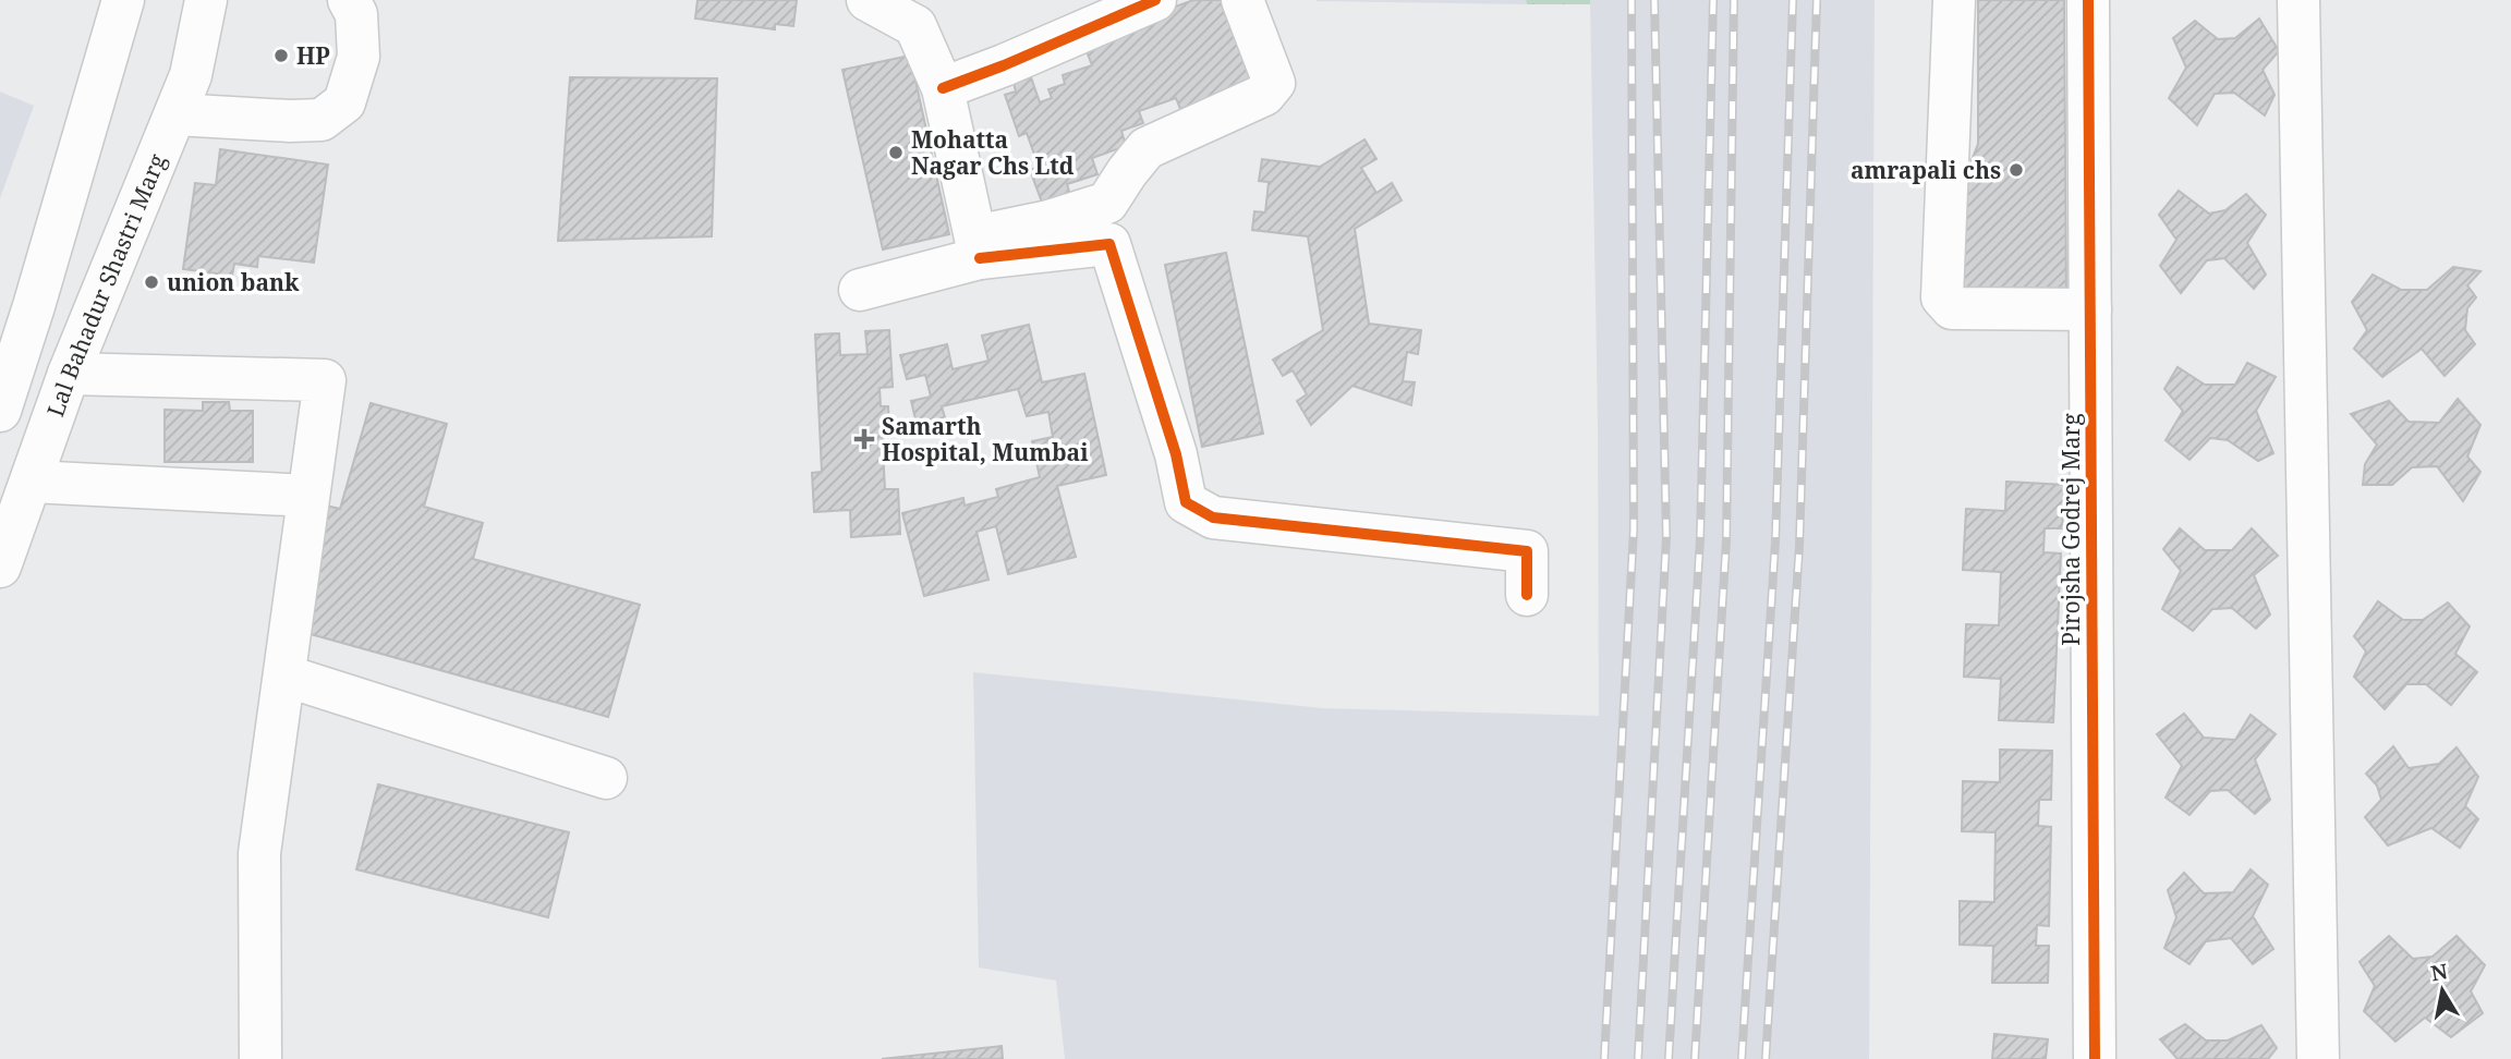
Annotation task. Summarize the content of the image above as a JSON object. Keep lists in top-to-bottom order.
{
  "streets": {
    "street": ["Lal Bahadur Shastri Marg", "Pirojsha Godrej Marg"]
  },
  "places": {
    "other": [
      "HP",
      "Mohatta Nagar Chs Ltd",
      "amrapali chs",
      "union bank"
    ],
    "health": ["Samarth Hospital, Mumbai"]
  },
  "north": "top"
}
